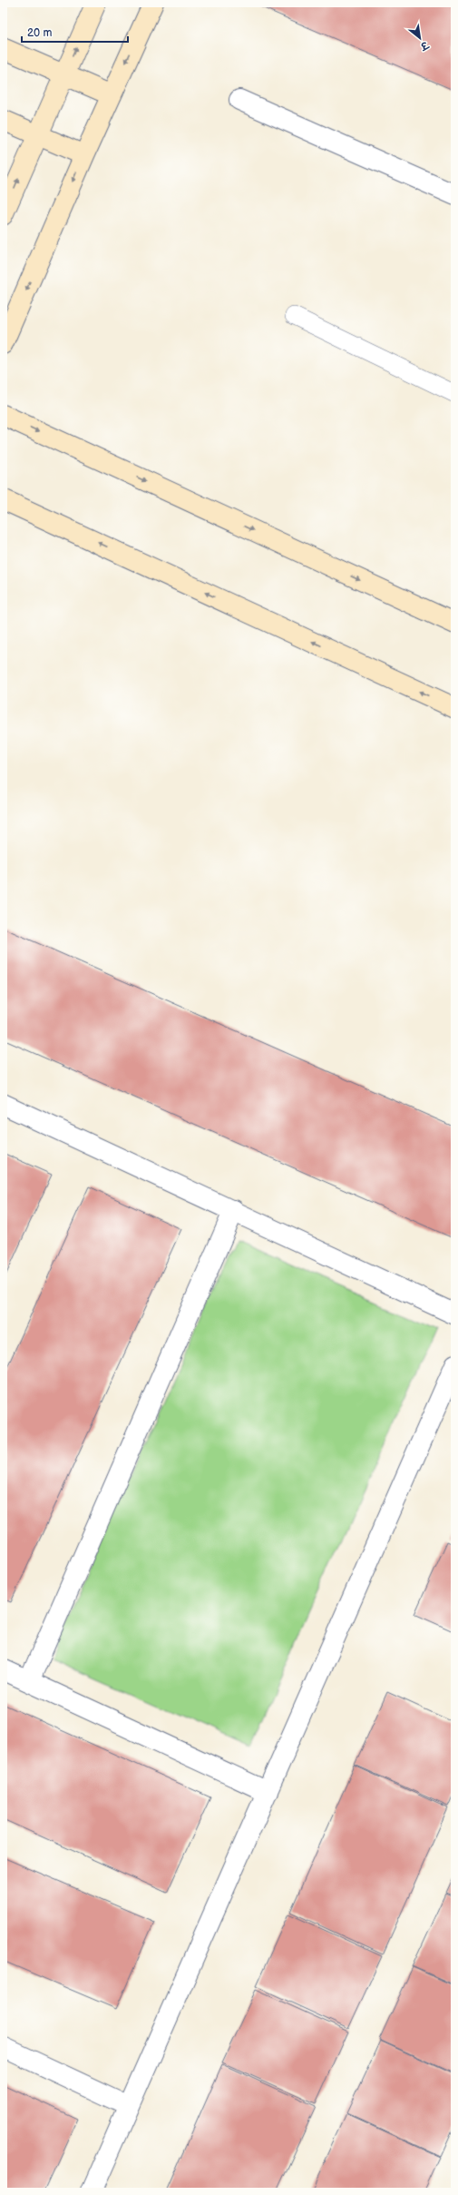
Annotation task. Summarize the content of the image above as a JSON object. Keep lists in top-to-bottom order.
{
  "scale_bar": "20 m",
  "north": "bottom right"
}
